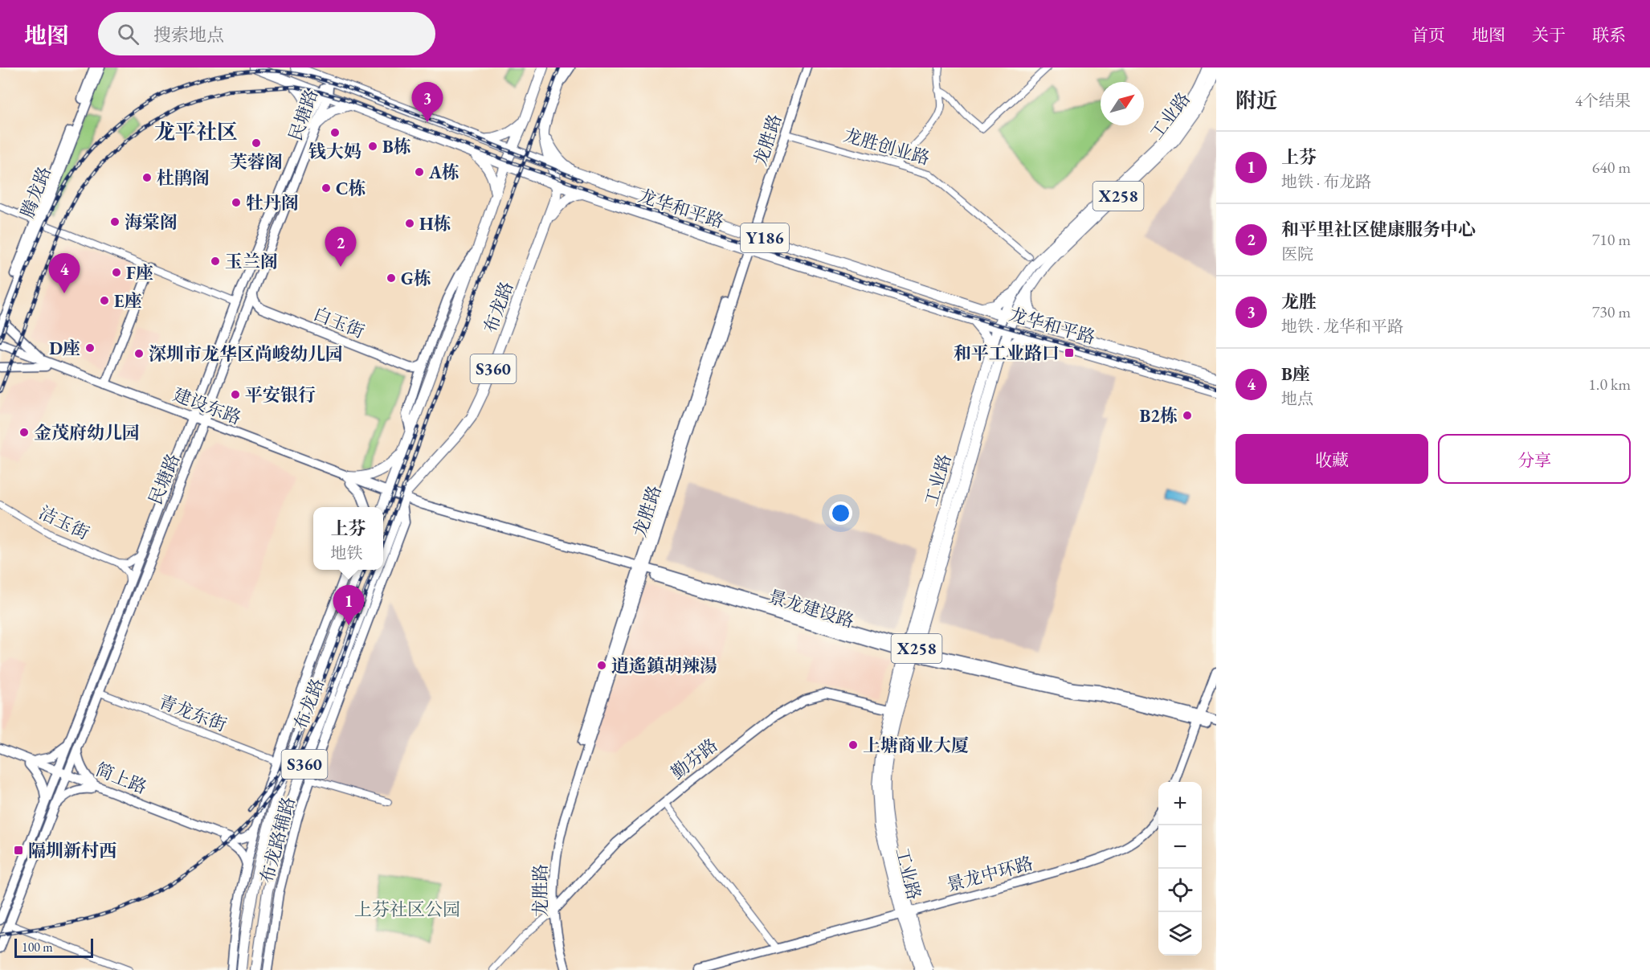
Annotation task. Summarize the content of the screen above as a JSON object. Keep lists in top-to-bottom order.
{
  "streets": {
    "main road": [
      "民塘路",
      "工业路",
      "龙胜路",
      "腾龙路",
      "X258",
      "龙华和平路",
      "Y186",
      "布龙路",
      "白玉街",
      "S360",
      "建设东路",
      "景龙建设路",
      "勤芬路",
      "简上路",
      "布龙路辅路",
      "景龙中环路"
    ],
    "street": ["龙胜创业路", "洁玉街", "青龙东街"]
  },
  "crossings": [
    ["民塘路", "龙华和平路"],
    ["民塘路", "白玉街"],
    ["民塘路", "建设东路"],
    ["民塘路", "青龙东街"],
    ["民塘路", "简上路"],
    ["工业路", "龙胜创业路"],
    ["工业路", "龙华和平路"],
    ["工业路", "景龙建设路"],
    ["工业路", "勤芬路"],
    ["工业路", "景龙中环路"],
    ["龙胜路", "龙胜创业路"],
    ["龙胜路", "龙华和平路"],
    ["龙胜路", "景龙建设路"],
    ["龙胜路", "勤芬路"],
    ["龙华和平路", "布龙路"],
    ["布龙路", "建设东路"],
    ["布龙路", "景龙建设路"],
    ["布龙路", "布龙路辅路"],
    ["建设东路", "景龙建设路"],
    ["建设东路", "布龙路辅路"],
    ["景龙建设路", "布龙路辅路"],
    ["青龙东街", "布龙路辅路"]
  ],
  "districts": ["龙平社区"],
  "parks": ["上芬社区公园"],
  "places": {
    "other": [
      "钱大妈",
      "芙蓉阁",
      "B栋",
      "A栋",
      "杜鹃阁",
      "C栋",
      "牡丹阁",
      "海棠阁",
      "H栋",
      "玉兰阁",
      "F座",
      "G栋",
      "E座",
      "D座",
      "深圳市龙华区尚峻幼儿园",
      "平安银行",
      "B2栋",
      "金茂府幼儿园",
      "逍遙鎮胡辣湯",
      "上塘商业大厦"
    ],
    "transit": ["和平工业路口", "隔圳新村西"]
  },
  "scale_bar": "100 m",
  "north": "top right",
  "page": {
    "header": "地图",
    "search": "搜索地点",
    "nav": [
      "首页",
      "地图",
      "关于",
      "联系"
    ],
    "heading": ["附近", "4个结果"],
    "pins": [
      "3",
      "2",
      "4",
      "1"
    ],
    "list": [
      {
        "mark": "1",
        "name": "上芬",
        "note": "地铁 · 布龙路",
        "value": "640 m"
      },
      {
        "mark": "2",
        "name": "和平里社区健康服务中心",
        "note": "医院",
        "value": "710 m"
      },
      {
        "mark": "3",
        "name": "龙胜",
        "note": "地铁 · 龙华和平路",
        "value": "730 m"
      },
      {
        "mark": "4",
        "name": "B座",
        "note": "地点",
        "value": "1.0 km"
      }
    ],
    "buttons": ["收藏", "分享"],
    "popup": ["上芬", "地铁"],
    "map_buttons": ["+", "−"],
    "scale": "100 m"
  }
}
